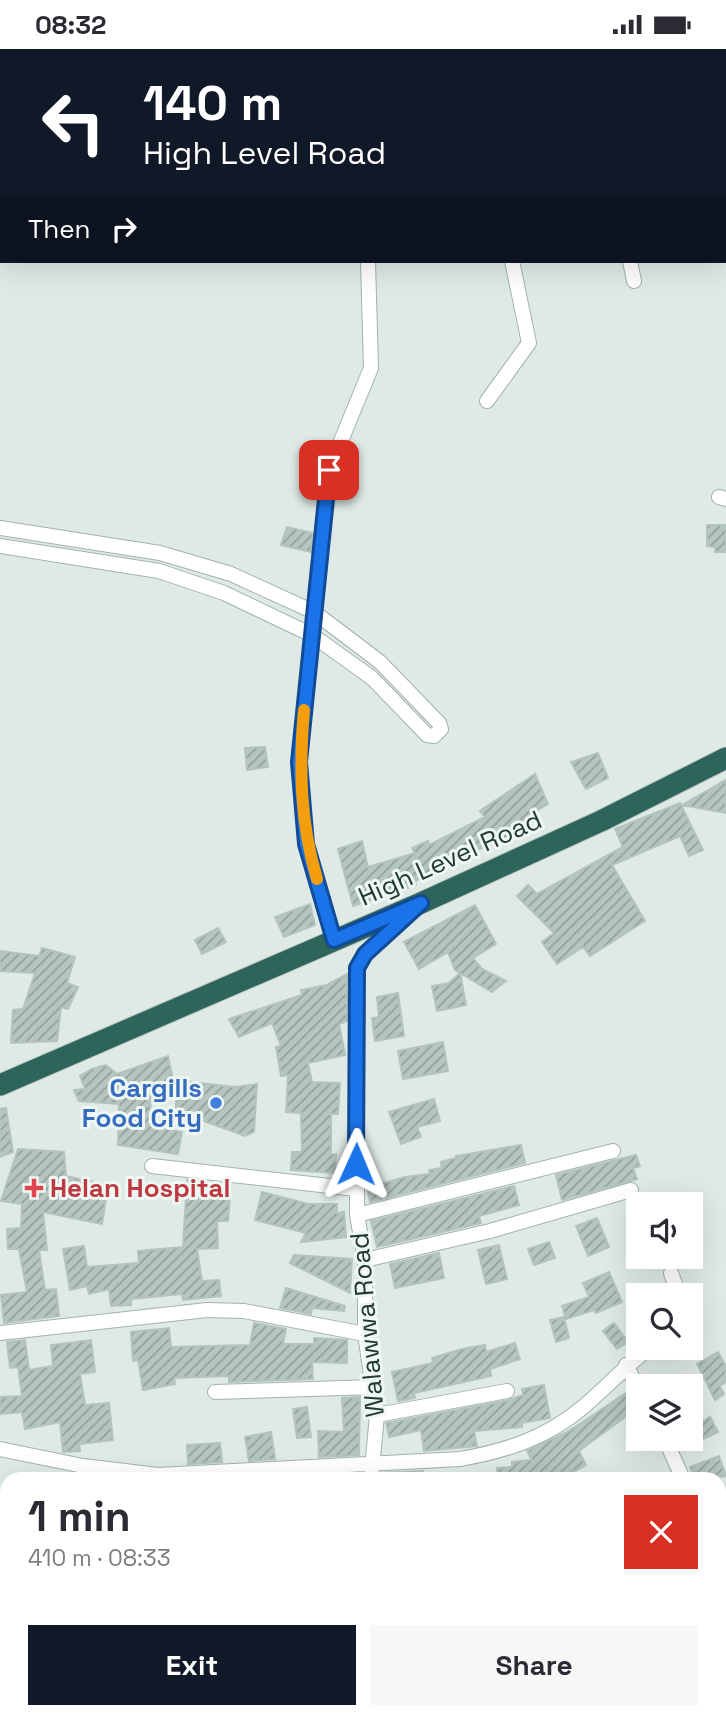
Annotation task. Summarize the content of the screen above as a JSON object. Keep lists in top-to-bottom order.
{
  "streets": {
    "highway": ["High Level Road"],
    "street": ["Walawwa Road"]
  },
  "crossings": [
    ["High Level Road", "Walawwa Road"]
  ],
  "places": {
    "other": ["Cargills Food City"],
    "health": ["Helan Hospital"]
  },
  "page": {
    "status": "08:32",
    "turn": ["140 m", "High Level Road"],
    "then": "Then",
    "heading": ["1 min", "410 m · 08:33"],
    "buttons": ["Exit", "Share"]
  }
}
